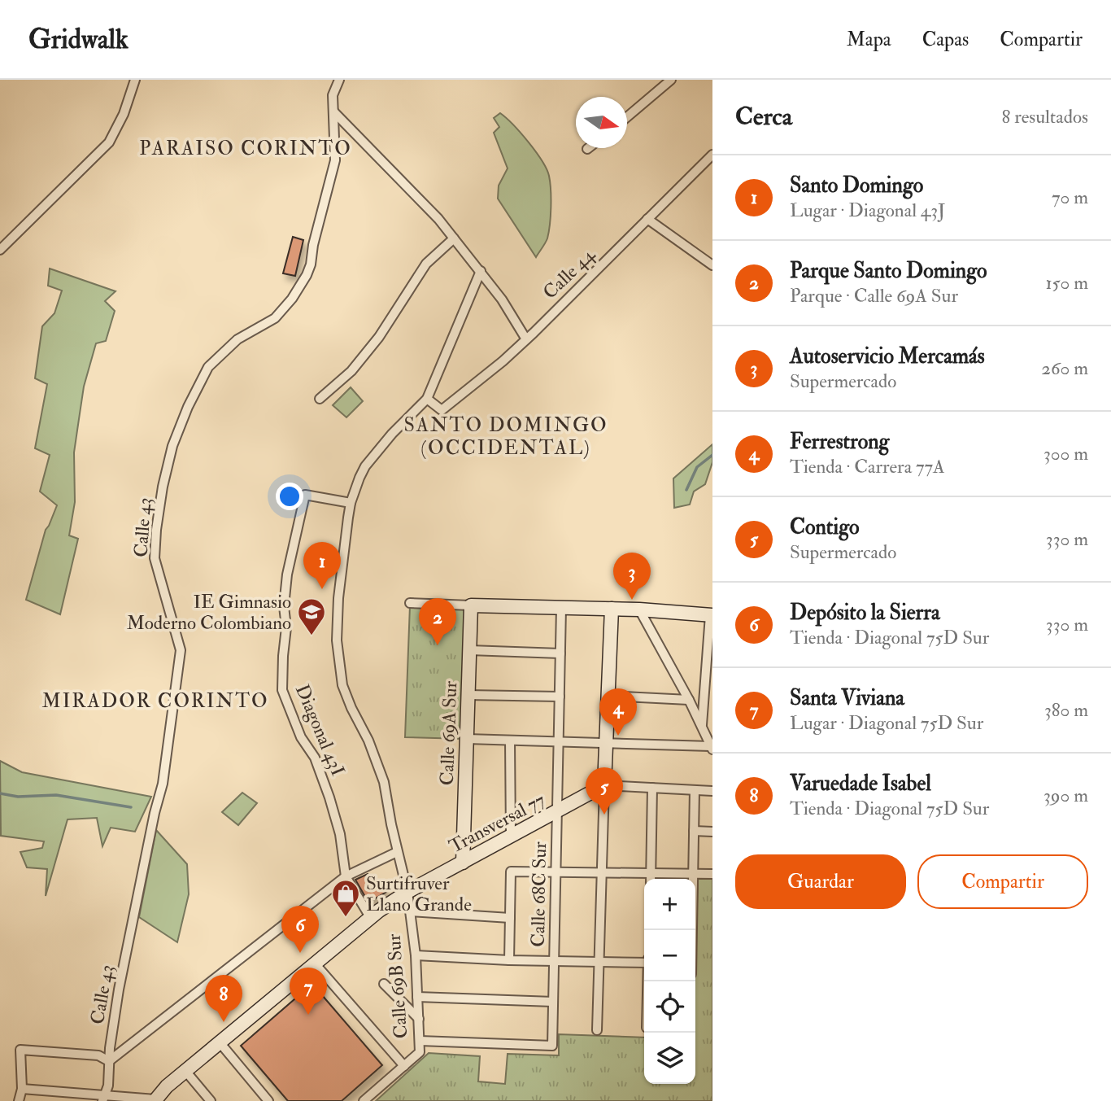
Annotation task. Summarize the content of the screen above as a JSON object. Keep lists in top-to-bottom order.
{
  "streets": {
    "street": [
      "Calle 44",
      "Calle 43",
      "Diagonal 43I",
      "Calle 69A Sur",
      "Transversal 77",
      "Calle 68C Sur",
      "Calle 69B Sur"
    ]
  },
  "crossings": [
    ["Calle 44", "Calle 69B Sur"],
    ["Diagonal 43I", "Calle 69B Sur"],
    ["Calle 69A Sur", "Transversal 77"],
    ["Transversal 77", "Calle 68C Sur"],
    ["Transversal 77", "Calle 69B Sur"],
    ["Calle 68C Sur", "Calle 69B Sur"]
  ],
  "districts": ["PARAISO CORINTO", "SANTO DOMINGO (OCCIDENTAL)", "MIRADOR CORINTO"],
  "places": {
    "school or university": ["IE Gimnasio Moderno Colombiano"],
    "shop": ["Surtifruver Llano Grande"]
  },
  "north": "right",
  "page": {
    "header": "Gridwalk",
    "nav": ["Mapa", "Capas", "Compartir"],
    "heading": ["Cerca", "8 resultados"],
    "list": [
      {
        "mark": "1",
        "name": "Santo Domingo",
        "note": "Lugar · Diagonal 43J",
        "value": "70 m"
      },
      {
        "mark": "2",
        "name": "Parque Santo Domingo",
        "note": "Parque · Calle 69A Sur",
        "value": "150 m"
      },
      {
        "mark": "3",
        "name": "Autoservicio Mercamás",
        "note": "Supermercado",
        "value": "260 m"
      },
      {
        "mark": "4",
        "name": "Ferrestrong",
        "note": "Tienda · Carrera 77A",
        "value": "300 m"
      },
      {
        "mark": "5",
        "name": "Contigo",
        "note": "Supermercado",
        "value": "330 m"
      },
      {
        "mark": "6",
        "name": "Depósito la Sierra",
        "note": "Tienda · Diagonal 75D Sur",
        "value": "330 m"
      },
      {
        "mark": "7",
        "name": "Santa Viviana",
        "note": "Lugar · Diagonal 75D Sur",
        "value": "380 m"
      },
      {
        "mark": "8",
        "name": "Varuedade Isabel",
        "note": "Tienda · Diagonal 75D Sur",
        "value": "390 m"
      }
    ],
    "pins": [
      "1",
      "3",
      "2",
      "4",
      "5",
      "6",
      "7",
      "8"
    ],
    "buttons": ["Guardar", "Compartir"],
    "map_buttons": ["+", "−"]
  }
}
